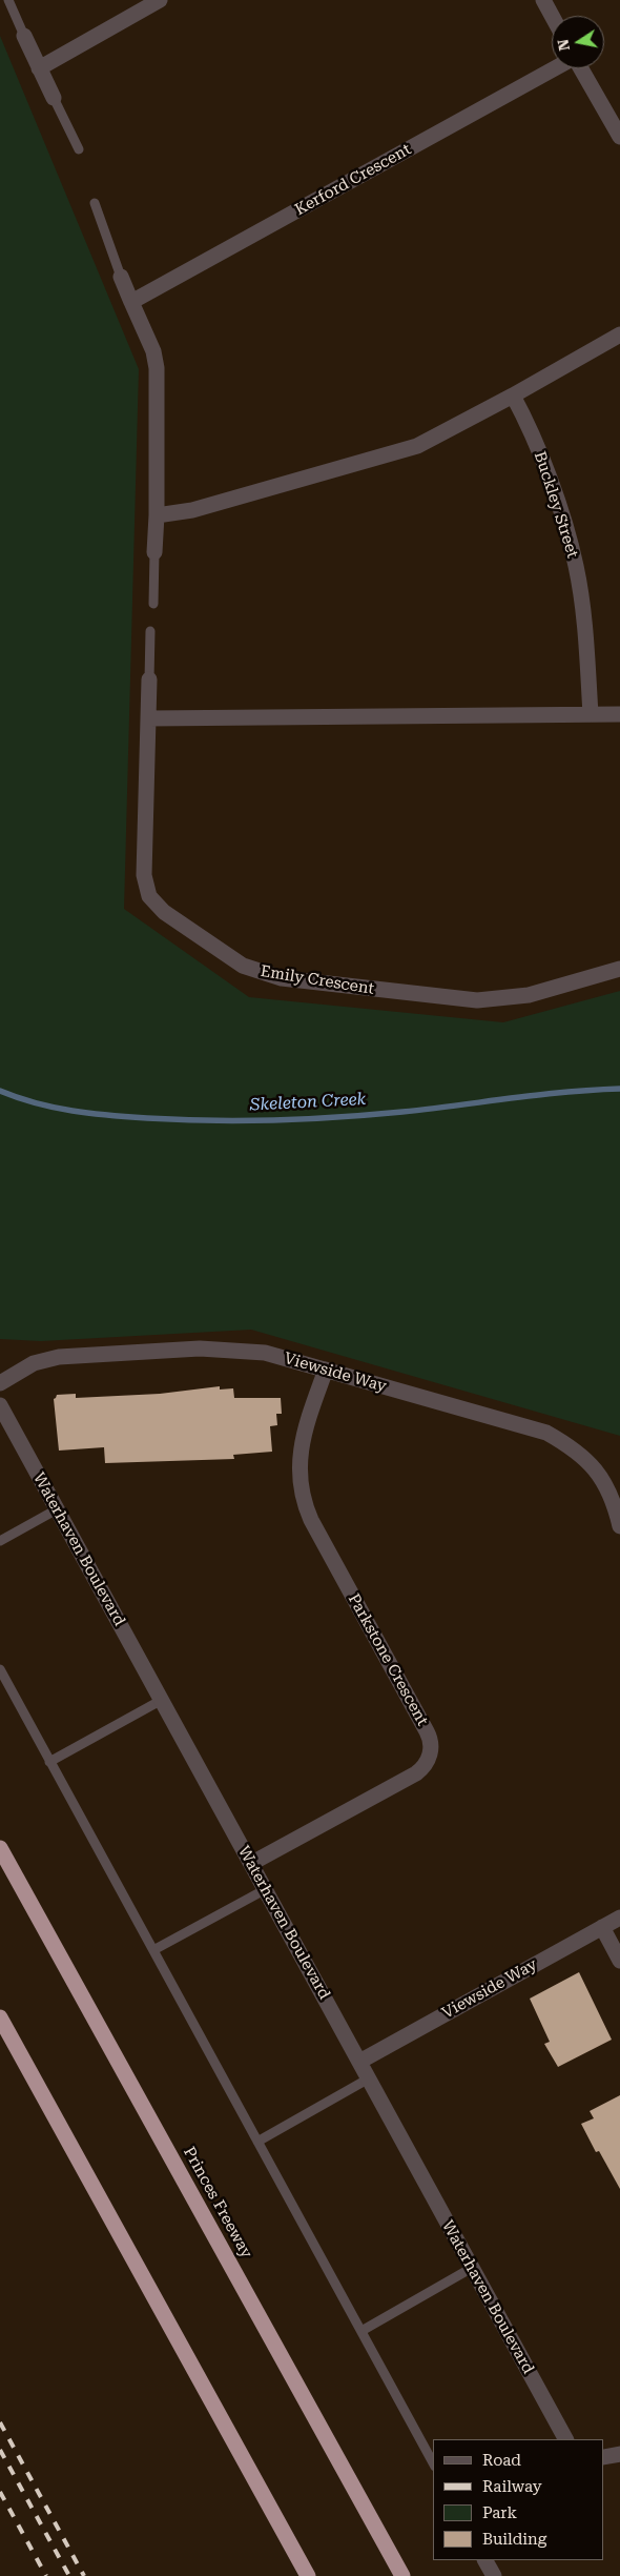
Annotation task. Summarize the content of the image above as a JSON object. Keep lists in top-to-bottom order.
{
  "streets": {
    "highway": ["Princes Freeway"],
    "street": [
      "Kerford Crescent",
      "Buckley Street",
      "Emily Crescent",
      "Viewside Way",
      "Waterhaven Boulevard",
      "Parkstone Crescent"
    ]
  },
  "crossings": [
    ["Viewside Way", "Waterhaven Boulevard"],
    ["Viewside Way", "Parkstone Crescent"],
    ["Waterhaven Boulevard", "Parkstone Crescent"]
  ],
  "water": ["Skeleton Creek"],
  "legend": [
    "Road",
    "Railway",
    "Park",
    "Building"
  ],
  "north": "left"
}
